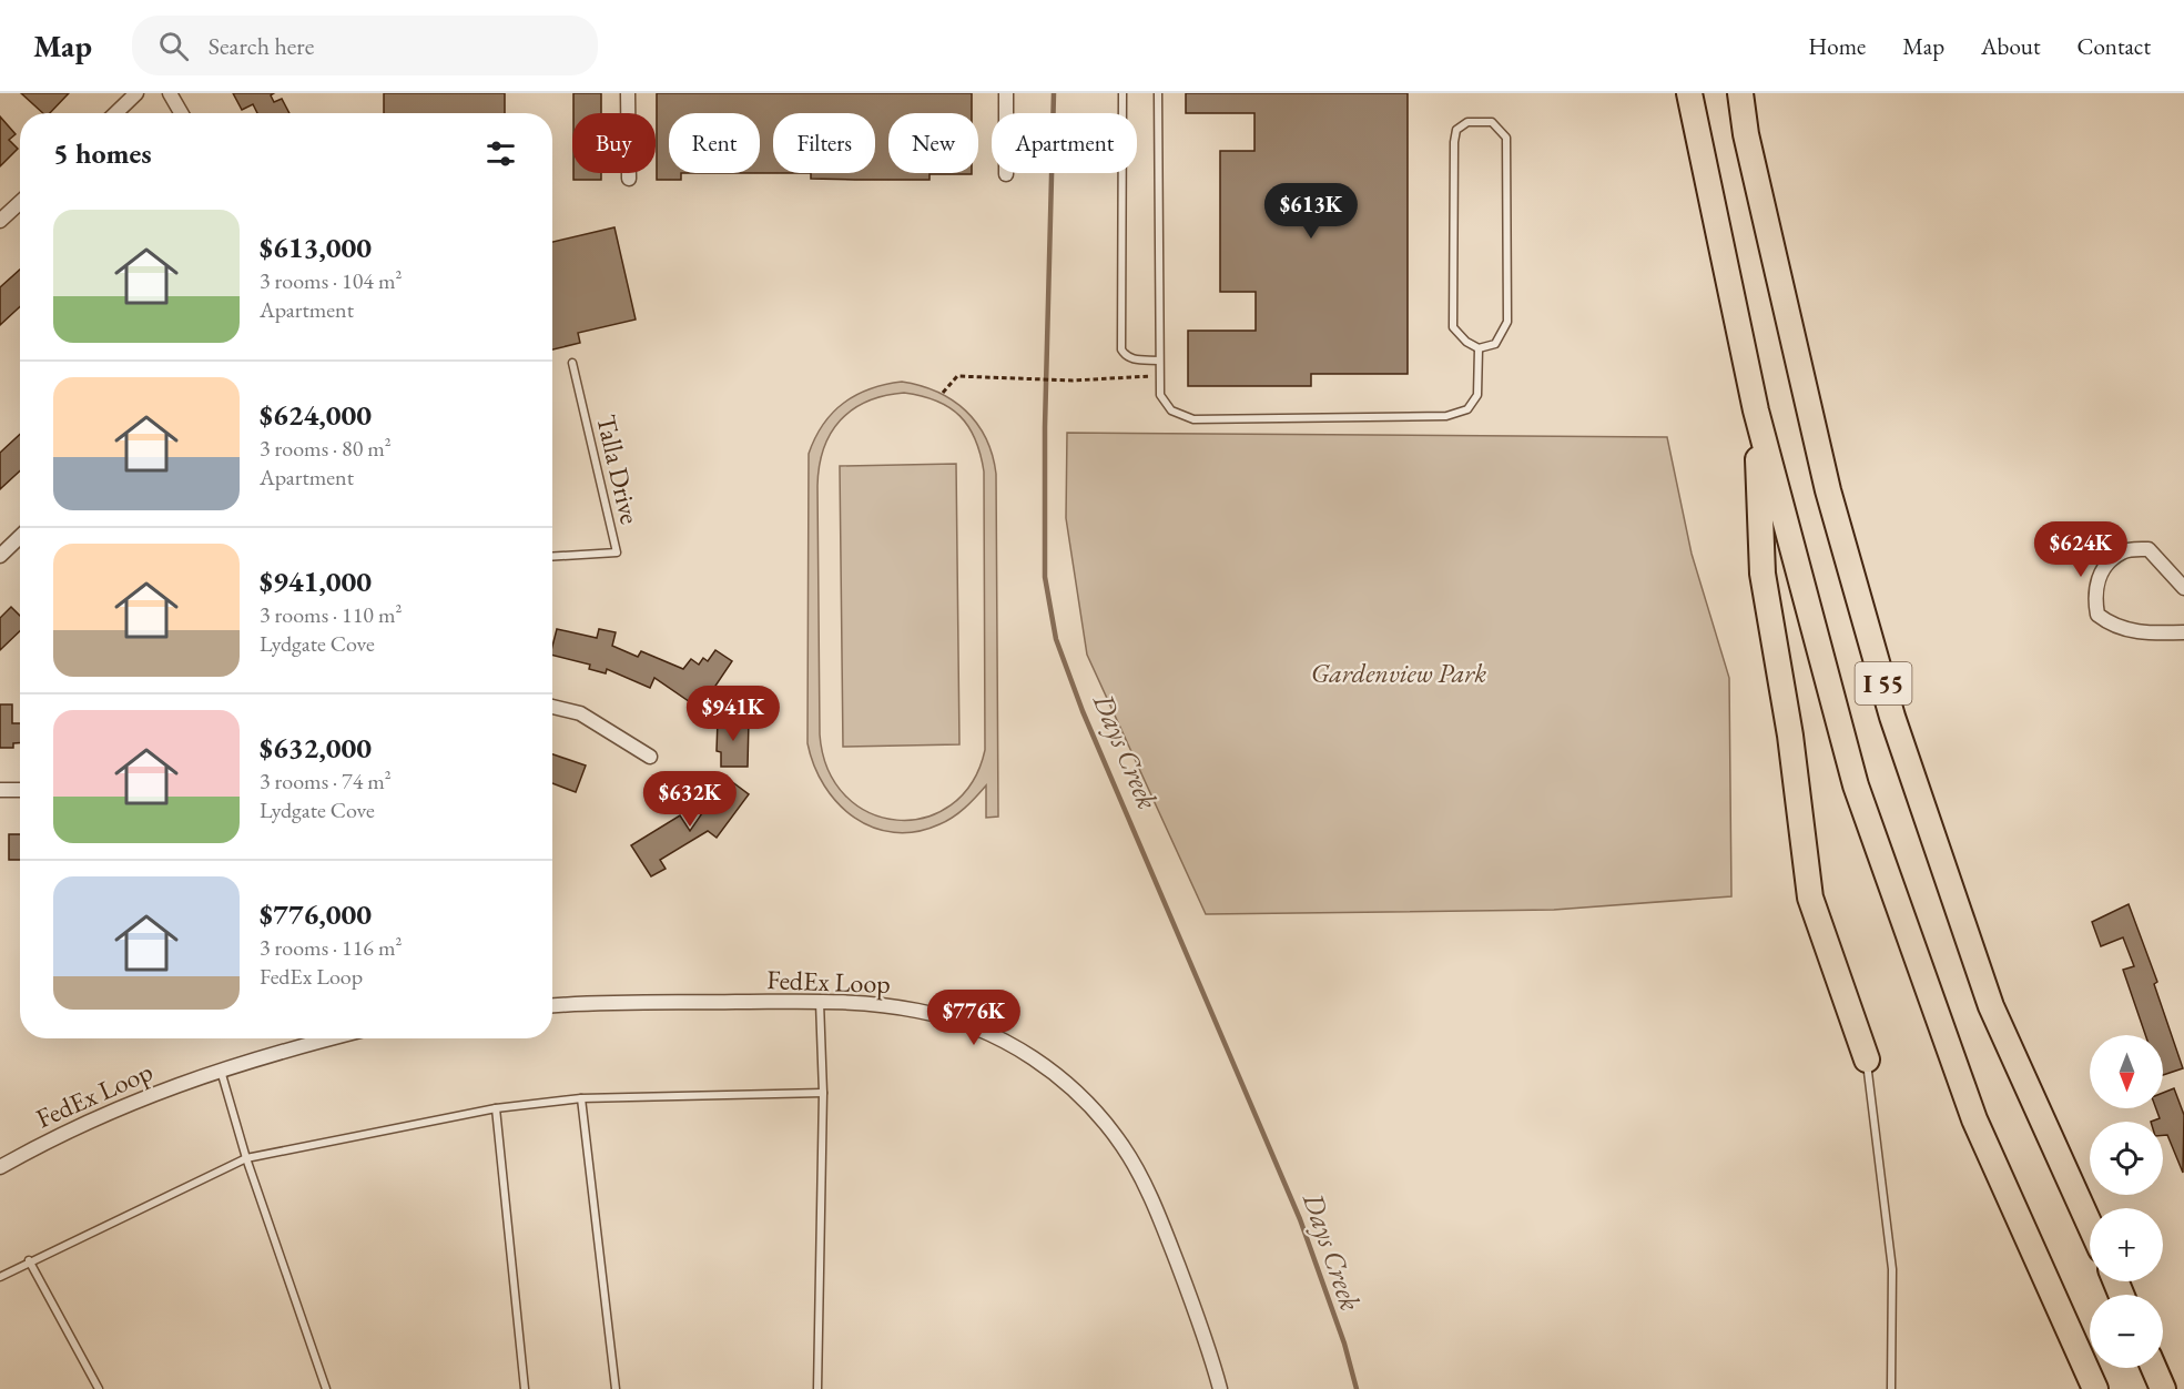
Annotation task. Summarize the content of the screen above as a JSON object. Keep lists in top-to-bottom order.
{
  "streets": {
    "highway": ["I 55"],
    "street": ["FedEx Loop"],
    "lane": ["Talla Drive"]
  },
  "water": ["Days Creek"],
  "parks": ["Gardenview Park"],
  "north": "bottom",
  "page": {
    "header": "Map",
    "search": "Search here",
    "nav": [
      "Home",
      "Map",
      "About",
      "Contact"
    ],
    "chip": [
      "Buy",
      "Rent",
      "Filters",
      "New",
      "Apartment"
    ],
    "heading": "5 homes",
    "price": [
      "$613K",
      "$624K",
      "$941K",
      "$632K",
      "$776K"
    ],
    "list": [
      {
        "name": "$613,000",
        "note": "3 rooms · 104 m² · Apartment"
      },
      {
        "name": "$624,000",
        "note": "3 rooms · 80 m² · Apartment"
      },
      {
        "name": "$941,000",
        "note": "3 rooms · 110 m² · Lydgate Cove"
      },
      {
        "name": "$632,000",
        "note": "3 rooms · 74 m² · Lydgate Cove"
      },
      {
        "name": "$776,000",
        "note": "3 rooms · 116 m² · FedEx Loop"
      }
    ],
    "map_buttons": ["+", "−"]
  }
}
